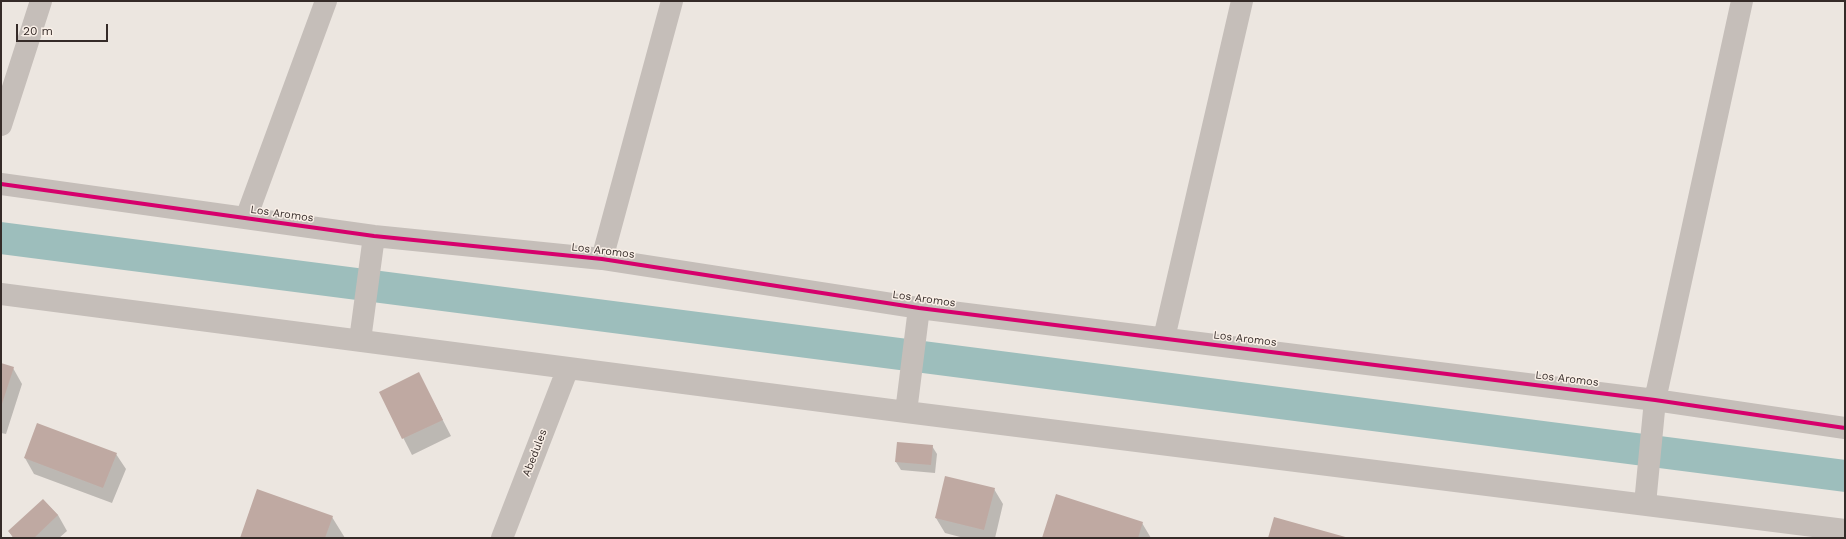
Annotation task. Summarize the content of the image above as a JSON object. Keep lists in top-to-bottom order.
{
  "streets": {
    "street": ["Los Aromos", "Abedules"]
  },
  "scale_bar": "20 m"
}
